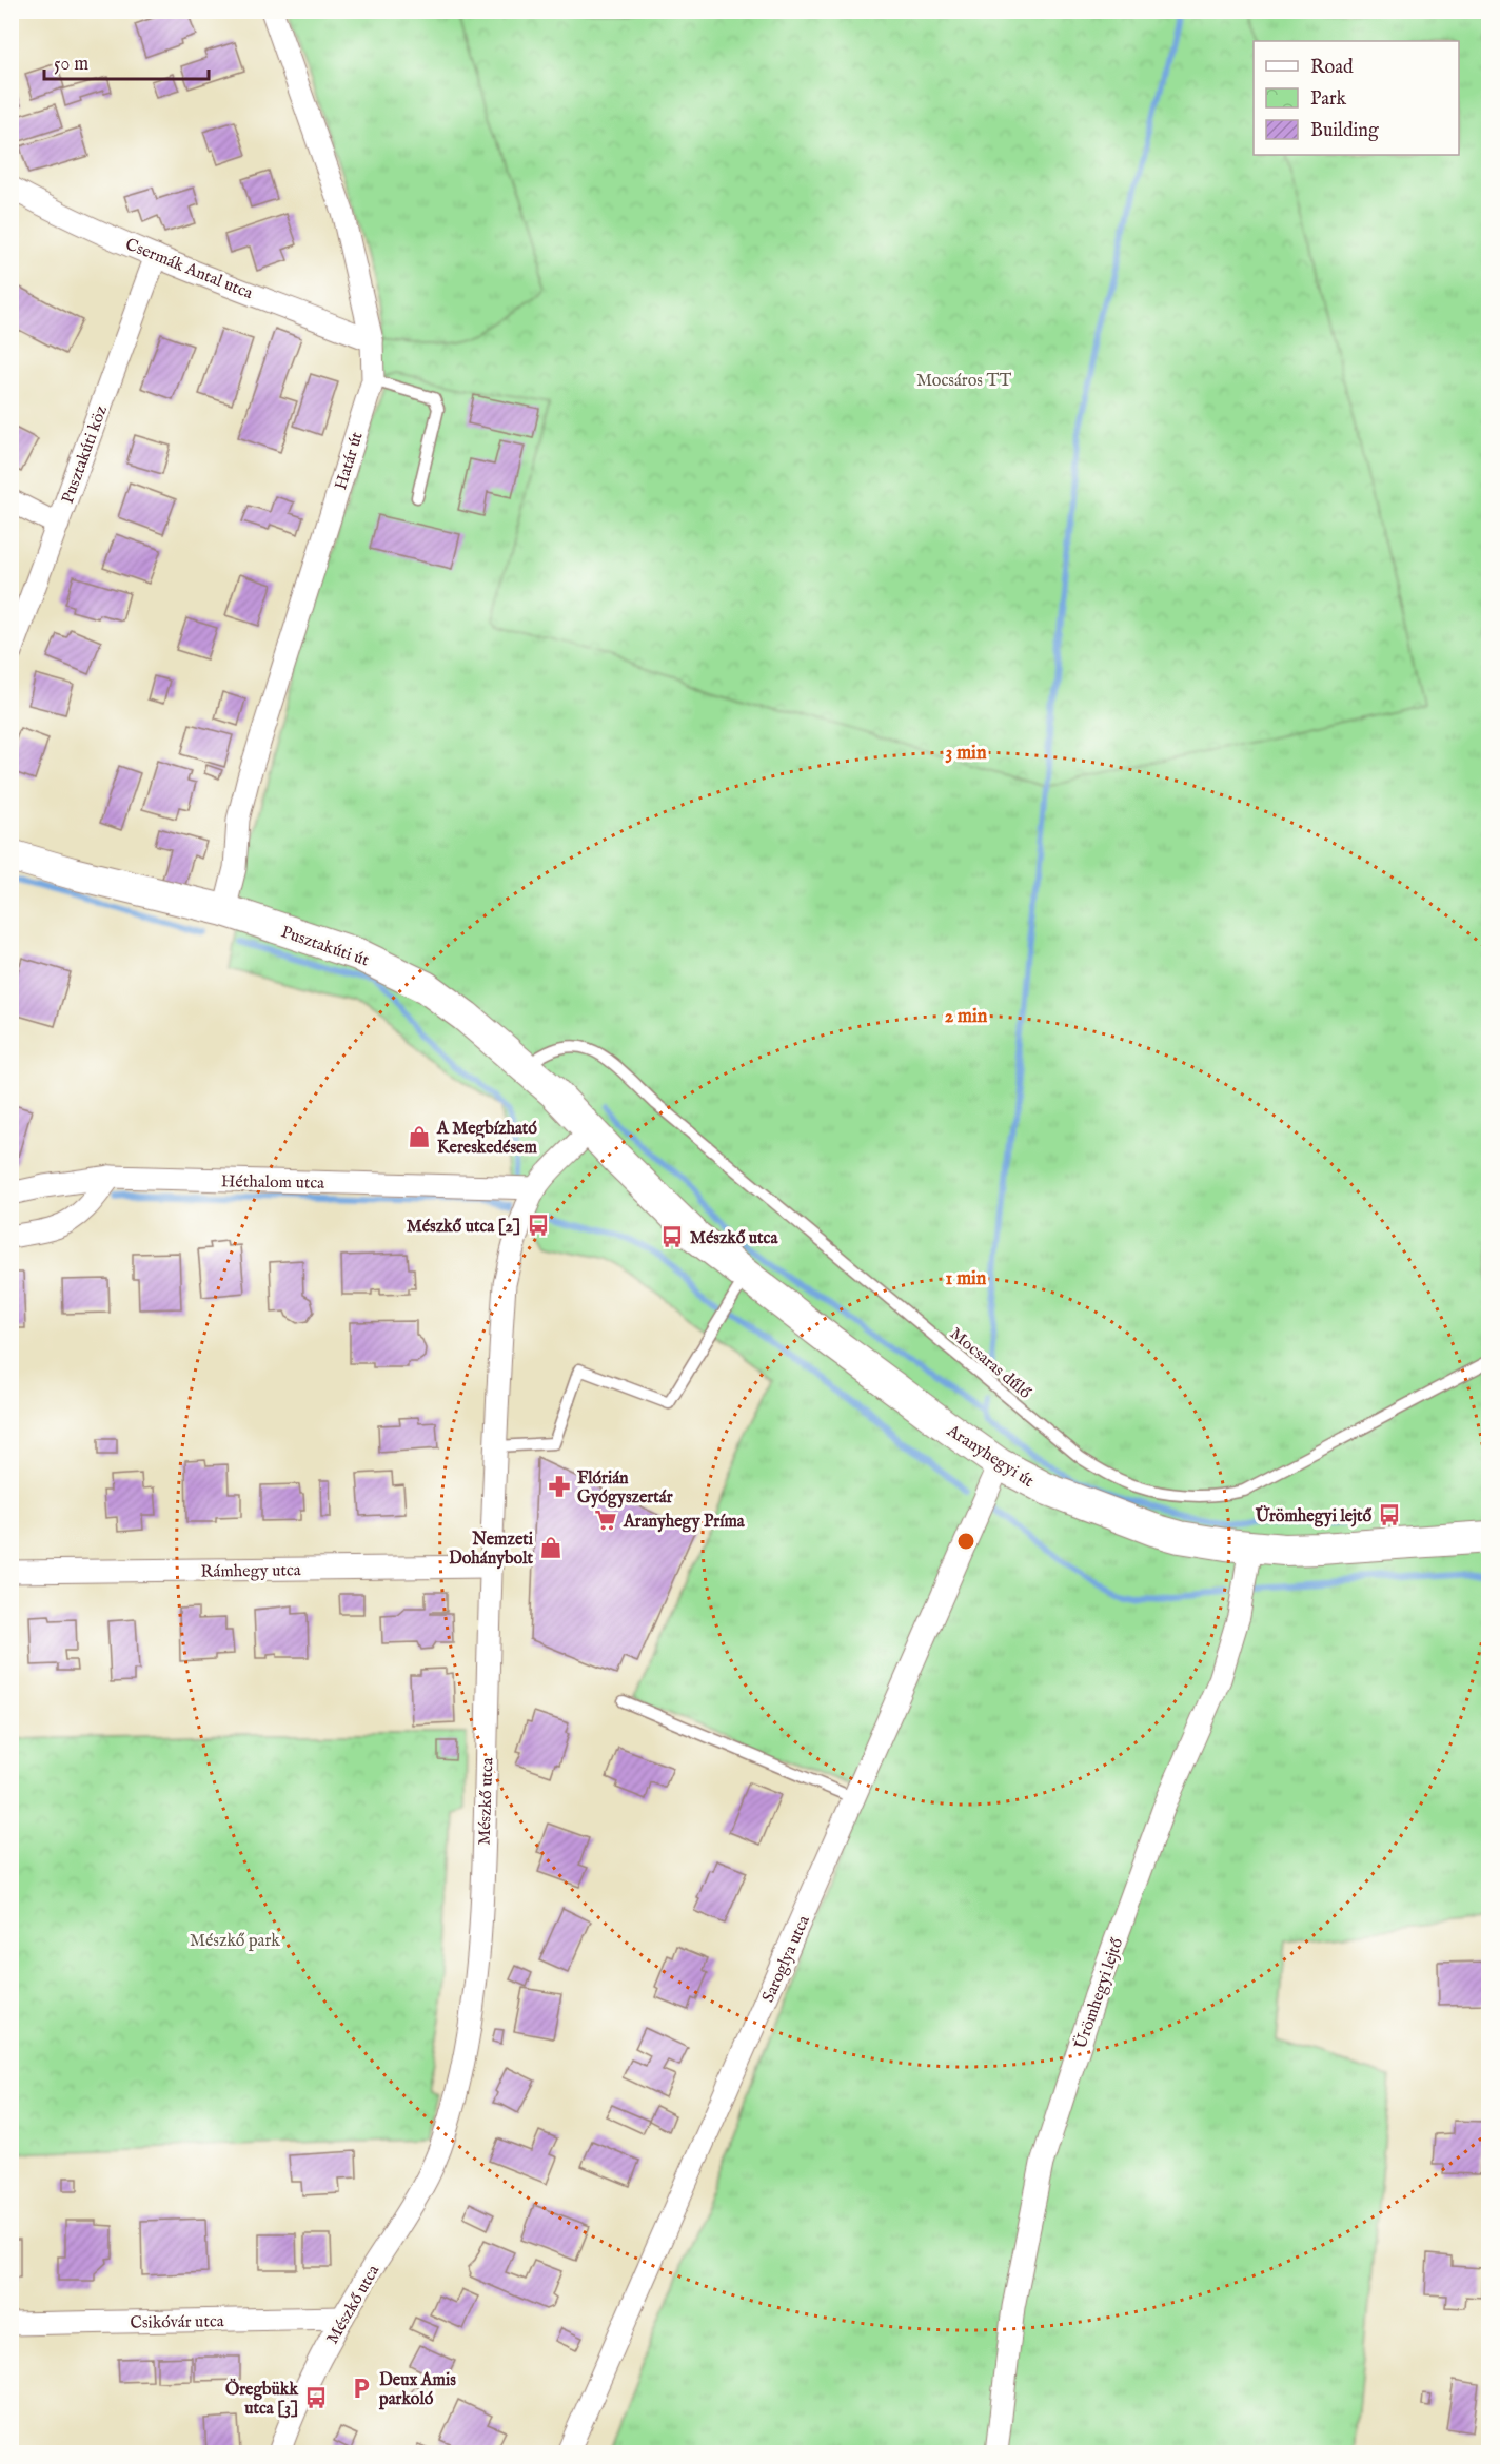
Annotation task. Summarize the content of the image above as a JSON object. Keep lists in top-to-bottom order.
{
  "streets": {
    "street": [
      "Csermák Antal utca",
      "Pusztakúti köz",
      "Határ út",
      "Pusztakúti út",
      "Héthalom utca",
      "Aranyhegyi út",
      "Rámhegy utca",
      "Mészkő utca",
      "Saroglya utca",
      "Ürömhegyi lejtő",
      "Csikóvár utca"
    ],
    "lane": ["Mocsaras dűlő"]
  },
  "crossings": [
    ["Csermák Antal utca", "Pusztakúti köz"],
    ["Csermák Antal utca", "Határ út"],
    ["Határ út", "Pusztakúti út"],
    ["Pusztakúti út", "Mocsaras dűlő"],
    ["Pusztakúti út", "Aranyhegyi út"],
    ["Pusztakúti út", "Mészkő utca"],
    ["Héthalom utca", "Mészkő utca"],
    ["Aranyhegyi út", "Mészkő utca"],
    ["Aranyhegyi út", "Saroglya utca"],
    ["Aranyhegyi út", "Ürömhegyi lejtő"],
    ["Rámhegy utca", "Mészkő utca"],
    ["Mészkő utca", "Csikóvár utca"]
  ],
  "parks": ["Mocsáros TT", "Mészkő park"],
  "places": {
    "shop": ["A Megbízható Kereskedésem", "Nemzeti Dohánybolt"],
    "bus stop": [
      "Mészkő utca [2]",
      "Mészkő utca",
      "Ürömhegyi lejtő",
      "Öregbükk utca [3]"
    ],
    "pharmacy": ["Flórián Gyógyszertár"],
    "supermarket": ["Aranyhegy Príma"],
    "parking": ["Deux Amis parkoló"]
  },
  "legend": ["Road", "Park", "Building"],
  "scale_bar": "50 m",
  "rings": ["3 min", "2 min", "1 min"]
}
